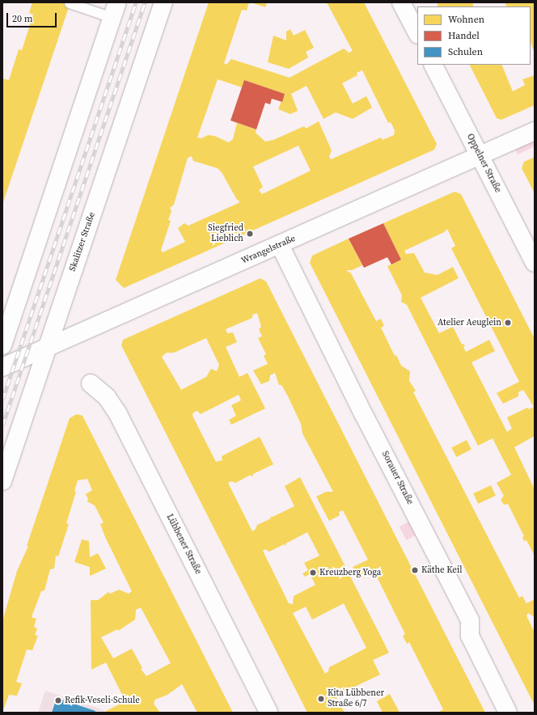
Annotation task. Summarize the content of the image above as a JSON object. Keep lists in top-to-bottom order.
{
  "streets": {
    "street": [
      "Oppelner Straße",
      "Skalitzer Straße",
      "Wrangelstraße",
      "Sorauer Straße",
      "Lübbener Straße"
    ]
  },
  "crossings": [
    ["Oppelner Straße", "Wrangelstraße"],
    ["Skalitzer Straße", "Wrangelstraße"],
    ["Wrangelstraße", "Sorauer Straße"]
  ],
  "places": [
    "Siegfried Lieblich",
    "Atelier Aeuglein",
    "Käthe Keil",
    "Kreuzberg Yoga",
    "Kita Lübbener Straße 6/7",
    "Refik-Veseli-Schule"
  ],
  "legend": ["Wohnen", "Handel", "Schulen"],
  "scale_bar": "20 m"
}
